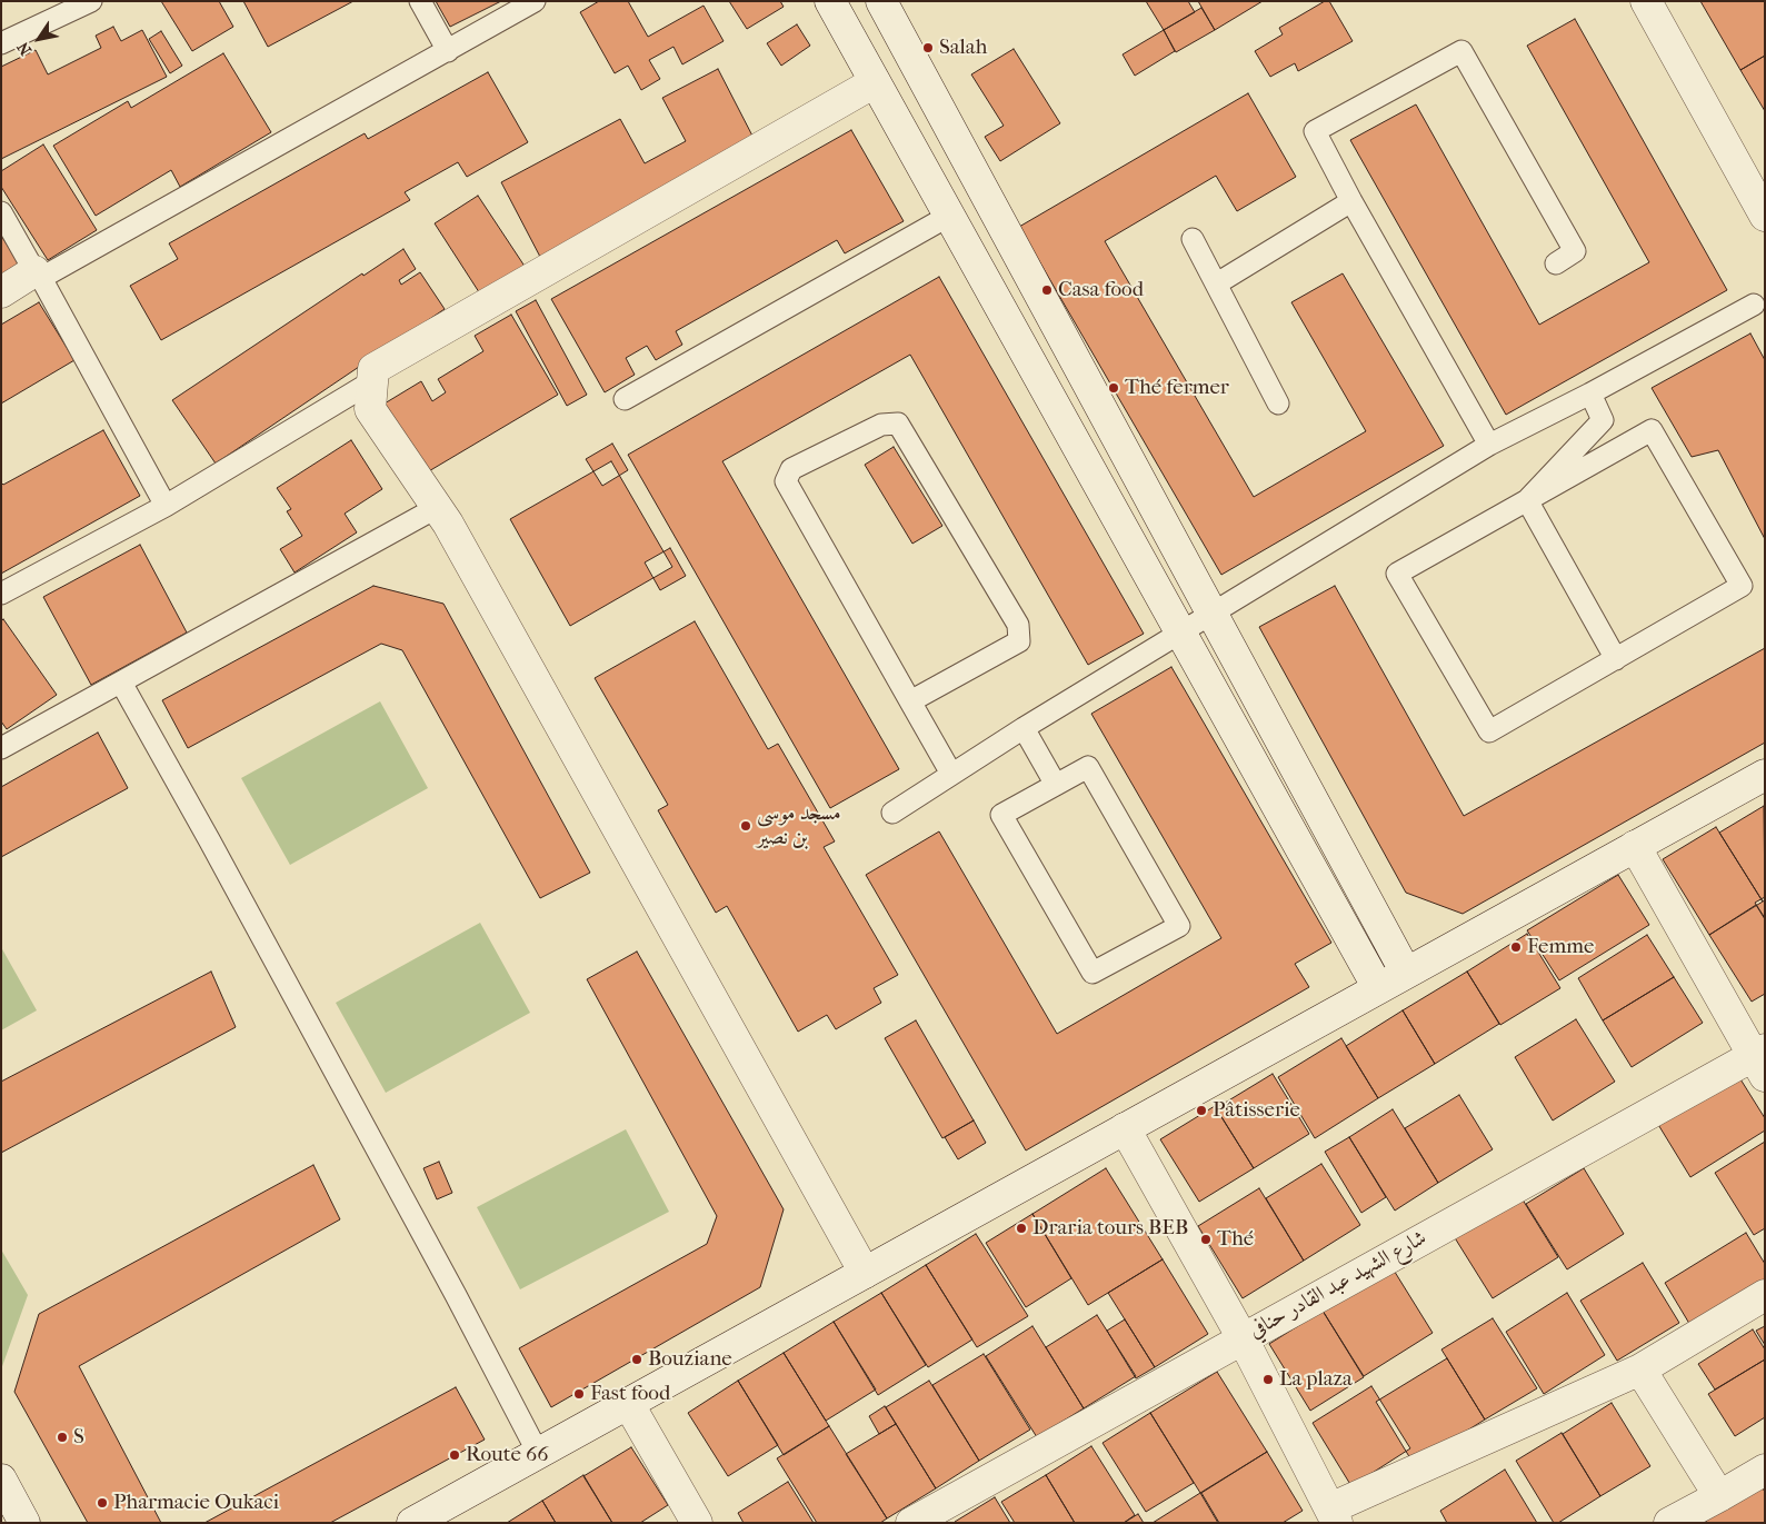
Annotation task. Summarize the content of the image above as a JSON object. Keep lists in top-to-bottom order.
{
  "streets": {
    "street": ["شارع الشهيد عبد القادر حنافي"]
  },
  "places": [
    "Salah",
    "Casa food",
    "Thé fermer",
    "مسجد موسى بن نصير",
    "Femme",
    "Pâtisserie",
    "Draria tours BEB",
    "Thé",
    "Bouziane",
    "La plaza",
    "Fast food",
    "S",
    "Route 66",
    "Pharmacie Oukaci"
  ],
  "north": "bottom left"
}
